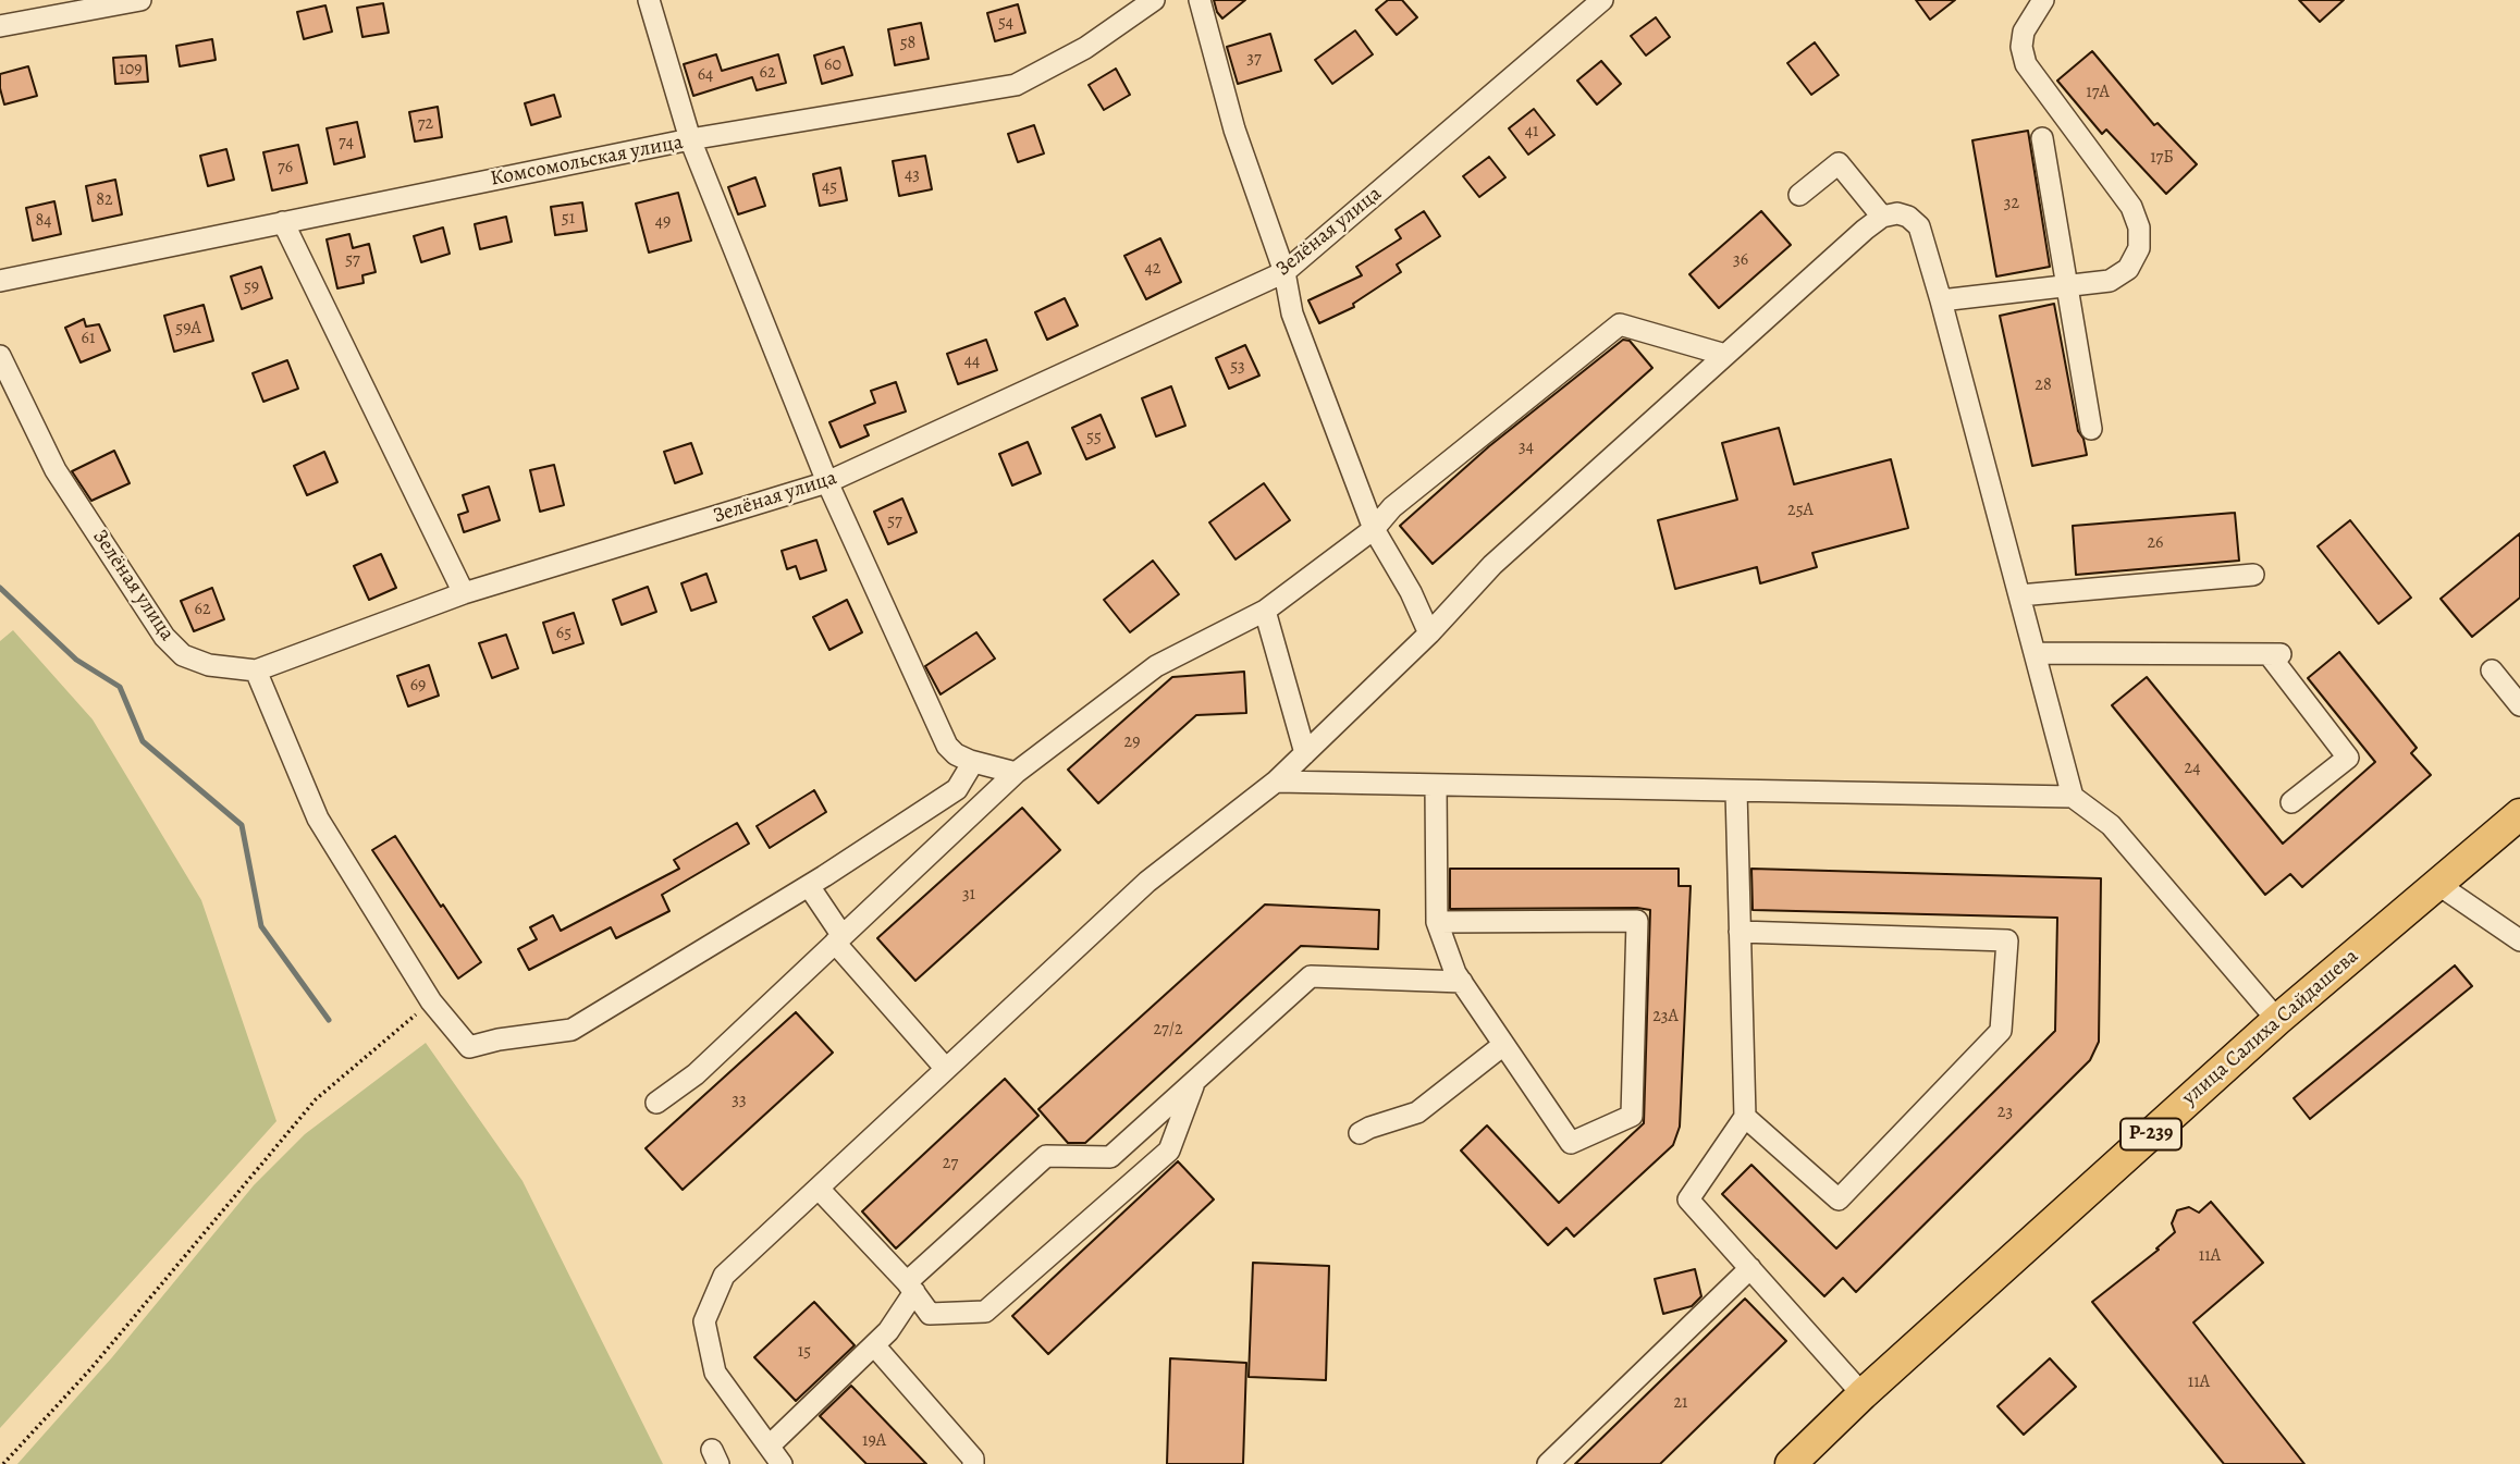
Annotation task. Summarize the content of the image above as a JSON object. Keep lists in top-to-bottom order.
{
  "streets": {
    "highway": ["улица Салиха Сайдашева", "Р-239"],
    "street": ["Комсомольская улица", "Зелёная улица"]
  },
  "house_numbers": [
    "54",
    "58",
    "37",
    "60",
    "109",
    "62",
    "64",
    "17А",
    "72",
    "41",
    "74",
    "17Б",
    "76",
    "43",
    "45",
    "82",
    "32",
    "51",
    "84",
    "49",
    "57",
    "36",
    "42",
    "59",
    "59А",
    "61",
    "44",
    "53",
    "28",
    "55",
    "34",
    "25А",
    "57",
    "26",
    "62",
    "65",
    "69",
    "29",
    "24",
    "31",
    "23А",
    "27/2",
    "33",
    "23",
    "27",
    "11А",
    "15",
    "11А",
    "21",
    "19А"
  ]
}
